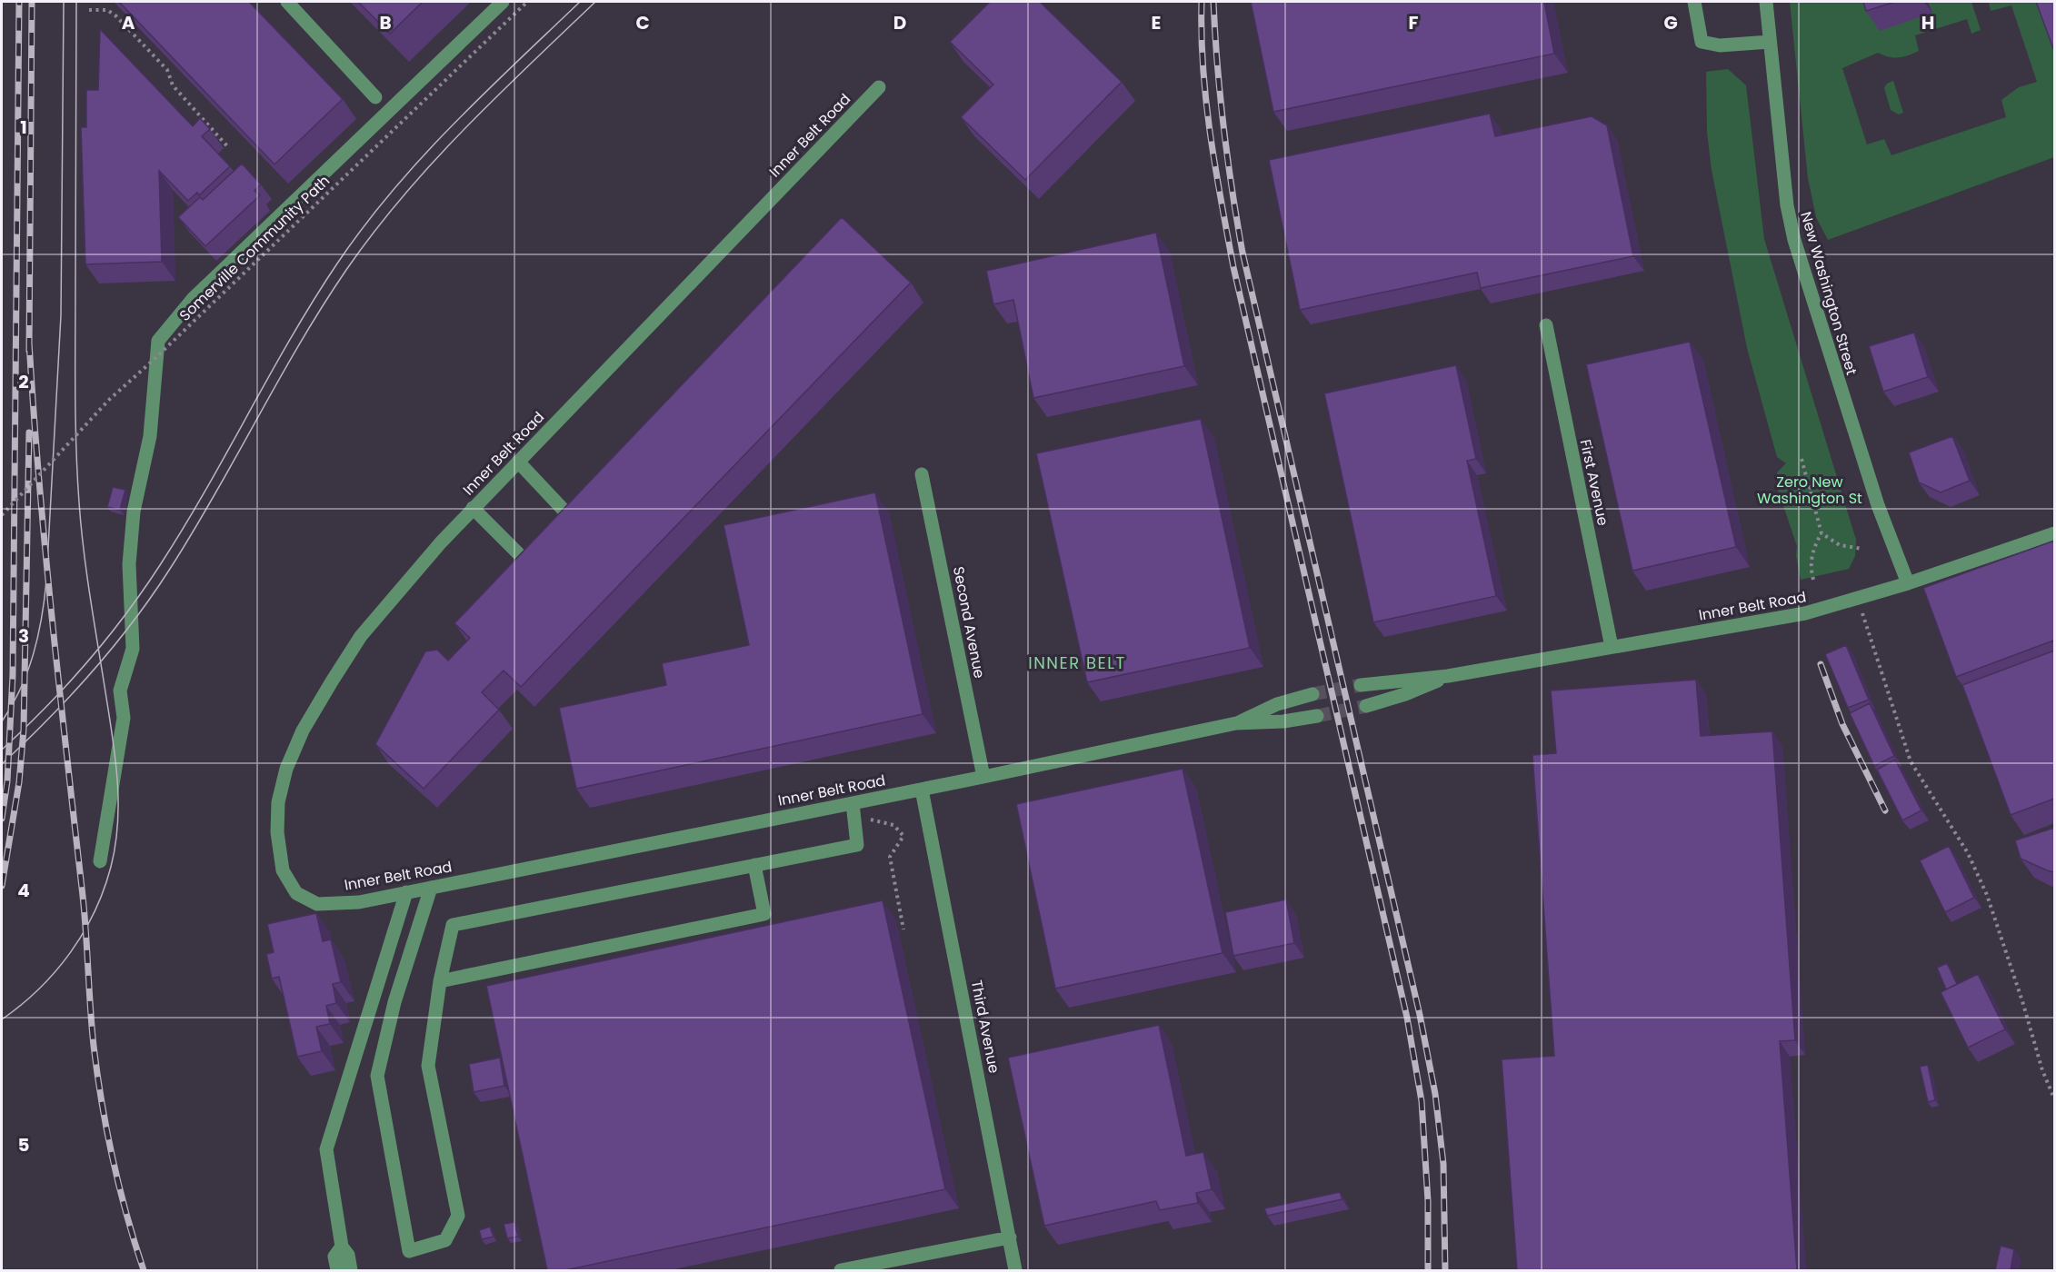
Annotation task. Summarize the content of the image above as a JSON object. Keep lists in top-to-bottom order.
{
  "streets": {
    "street": [
      "Inner Belt Road",
      "New Washington Street",
      "First Avenue",
      "Second Avenue",
      "Third Avenue"
    ],
    "path": ["Somerville Community Path"]
  },
  "crossings": [
    ["Inner Belt Road", "New Washington Street"],
    ["Inner Belt Road", "First Avenue"],
    ["Inner Belt Road", "Second Avenue"],
    ["Inner Belt Road", "Third Avenue"]
  ],
  "districts": ["INNER BELT"],
  "parks": ["Zero New Washington St"],
  "grid": {
    "columns": [
      "A",
      "B",
      "C",
      "D",
      "E",
      "F",
      "G",
      "H"
    ],
    "rows": [
      "1",
      "2",
      "3",
      "4",
      "5"
    ]
  }
}
